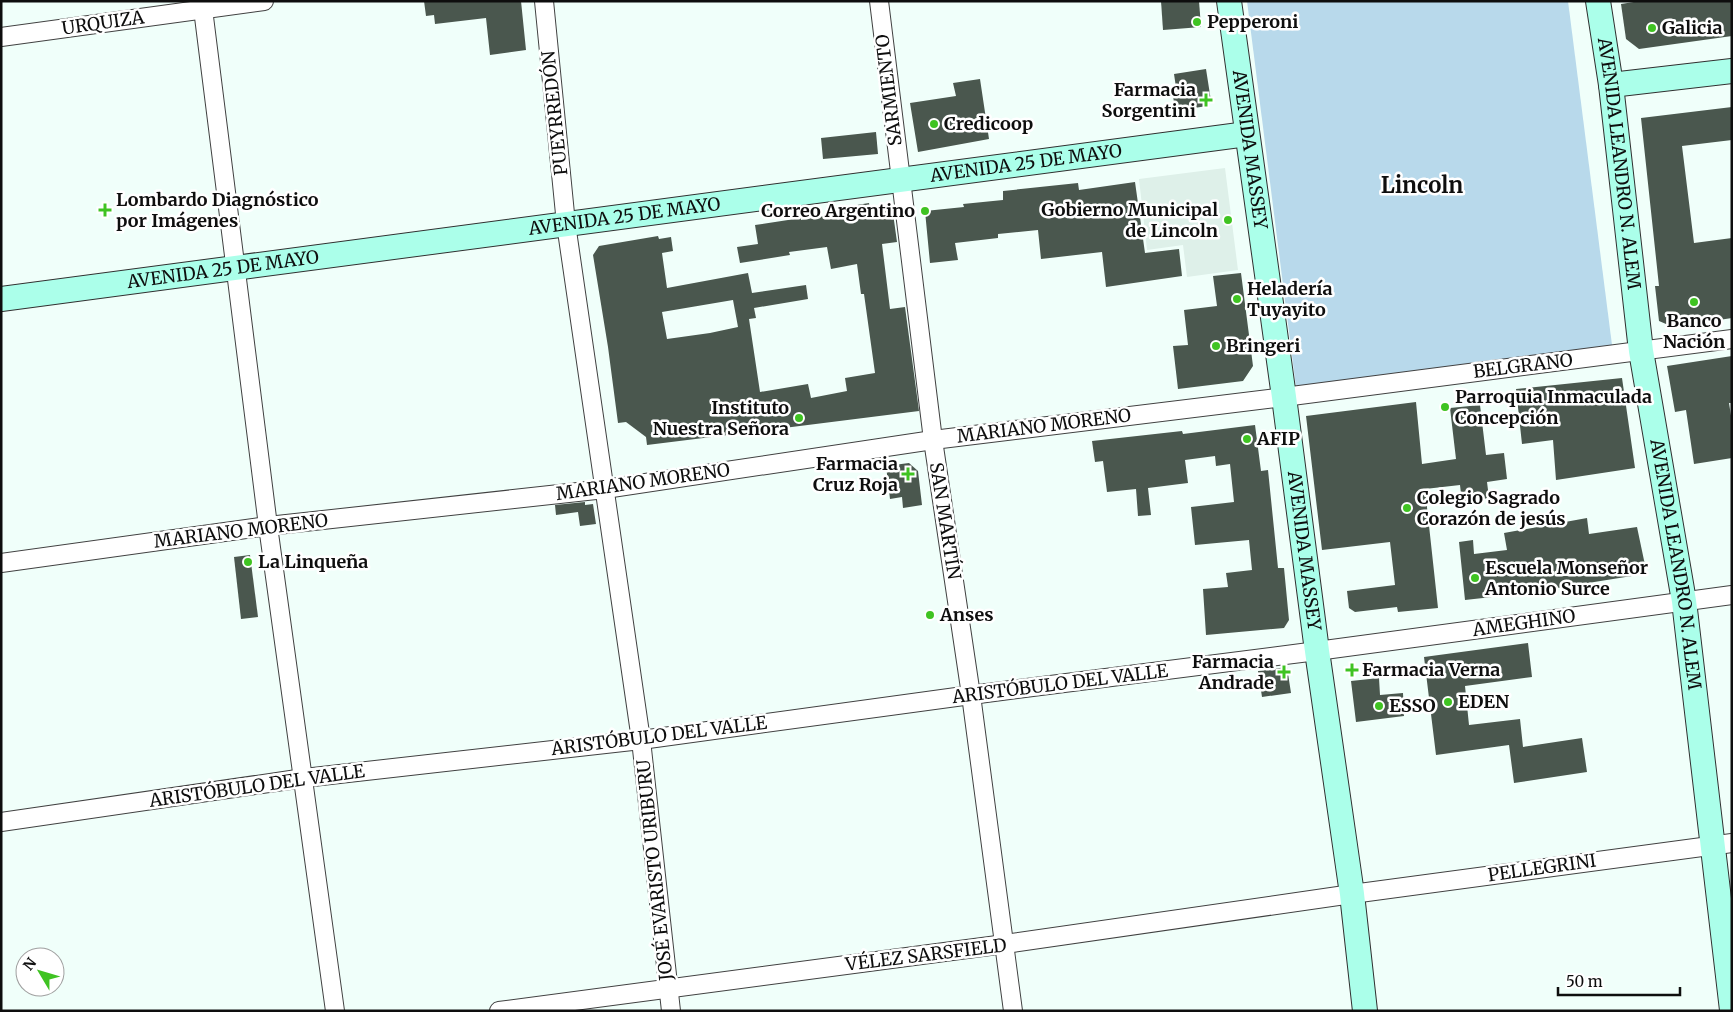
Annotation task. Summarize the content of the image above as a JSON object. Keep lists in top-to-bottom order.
{
  "streets": {
    "main road": ["AVENIDA MASSEY", "AVENIDA 25 DE MAYO", "AVENIDA LEANDRO N. ALEM"],
    "street": [
      "URQUIZA",
      "SARMIENTO",
      "PUEYRREDÓN",
      "BELGRANO",
      "MARIANO MORENO",
      "SAN MARTÍN",
      "AMEGHINO",
      "ARISTÓBULO DEL VALLE",
      "PELLEGRINI",
      "JOSÉ EVARISTO URIBURU",
      "VÉLEZ SARSFIELD"
    ]
  },
  "crossings": [
    ["SARMIENTO", "AVENIDA 25 DE MAYO"],
    ["SARMIENTO", "SAN MARTÍN"],
    ["PUEYRREDÓN", "AVENIDA 25 DE MAYO"],
    ["PUEYRREDÓN", "JOSÉ EVARISTO URIBURU"],
    ["AVENIDA MASSEY", "AVENIDA 25 DE MAYO"],
    ["AVENIDA MASSEY", "BELGRANO"],
    ["AVENIDA MASSEY", "MARIANO MORENO"],
    ["AVENIDA MASSEY", "AMEGHINO"],
    ["AVENIDA MASSEY", "ARISTÓBULO DEL VALLE"],
    ["AVENIDA MASSEY", "PELLEGRINI"],
    ["AVENIDA MASSEY", "VÉLEZ SARSFIELD"],
    ["AVENIDA 25 DE MAYO", "SAN MARTÍN"],
    ["AVENIDA 25 DE MAYO", "JOSÉ EVARISTO URIBURU"],
    ["AVENIDA LEANDRO N. ALEM", "BELGRANO"],
    ["AVENIDA LEANDRO N. ALEM", "AMEGHINO"],
    ["AVENIDA LEANDRO N. ALEM", "PELLEGRINI"],
    ["BELGRANO", "MARIANO MORENO"],
    ["MARIANO MORENO", "SAN MARTÍN"],
    ["MARIANO MORENO", "JOSÉ EVARISTO URIBURU"],
    ["SAN MARTÍN", "ARISTÓBULO DEL VALLE"],
    ["SAN MARTÍN", "VÉLEZ SARSFIELD"],
    ["AMEGHINO", "ARISTÓBULO DEL VALLE"],
    ["ARISTÓBULO DEL VALLE", "JOSÉ EVARISTO URIBURU"],
    ["PELLEGRINI", "VÉLEZ SARSFIELD"],
    ["JOSÉ EVARISTO URIBURU", "VÉLEZ SARSFIELD"]
  ],
  "districts": ["Lincoln"],
  "places": {
    "other": [
      "Pepperoni",
      "Galicia",
      "Credicoop",
      "Correo Argentino",
      "Gobierno Municipal de Lincoln",
      "Heladería Tuyayito",
      "Banco Nación",
      "Bringeri",
      "Parroquia Inmaculada Concepción",
      "Instituto Nuestra Señora",
      "AFIP",
      "Colegio Sagrado Corazón de jesús",
      "La Linqueña",
      "Escuela Monseñor Antonio Surce",
      "Anses",
      "EDEN",
      "ESSO"
    ],
    "health": [
      "Farmacia Sorgentini",
      "Lombardo Diagnóstico por Imágenes",
      "Farmacia Cruz Roja",
      "Farmacia Verna",
      "Farmacia Andrade"
    ]
  },
  "scale_bar": "50 m",
  "north": "top left"
}
